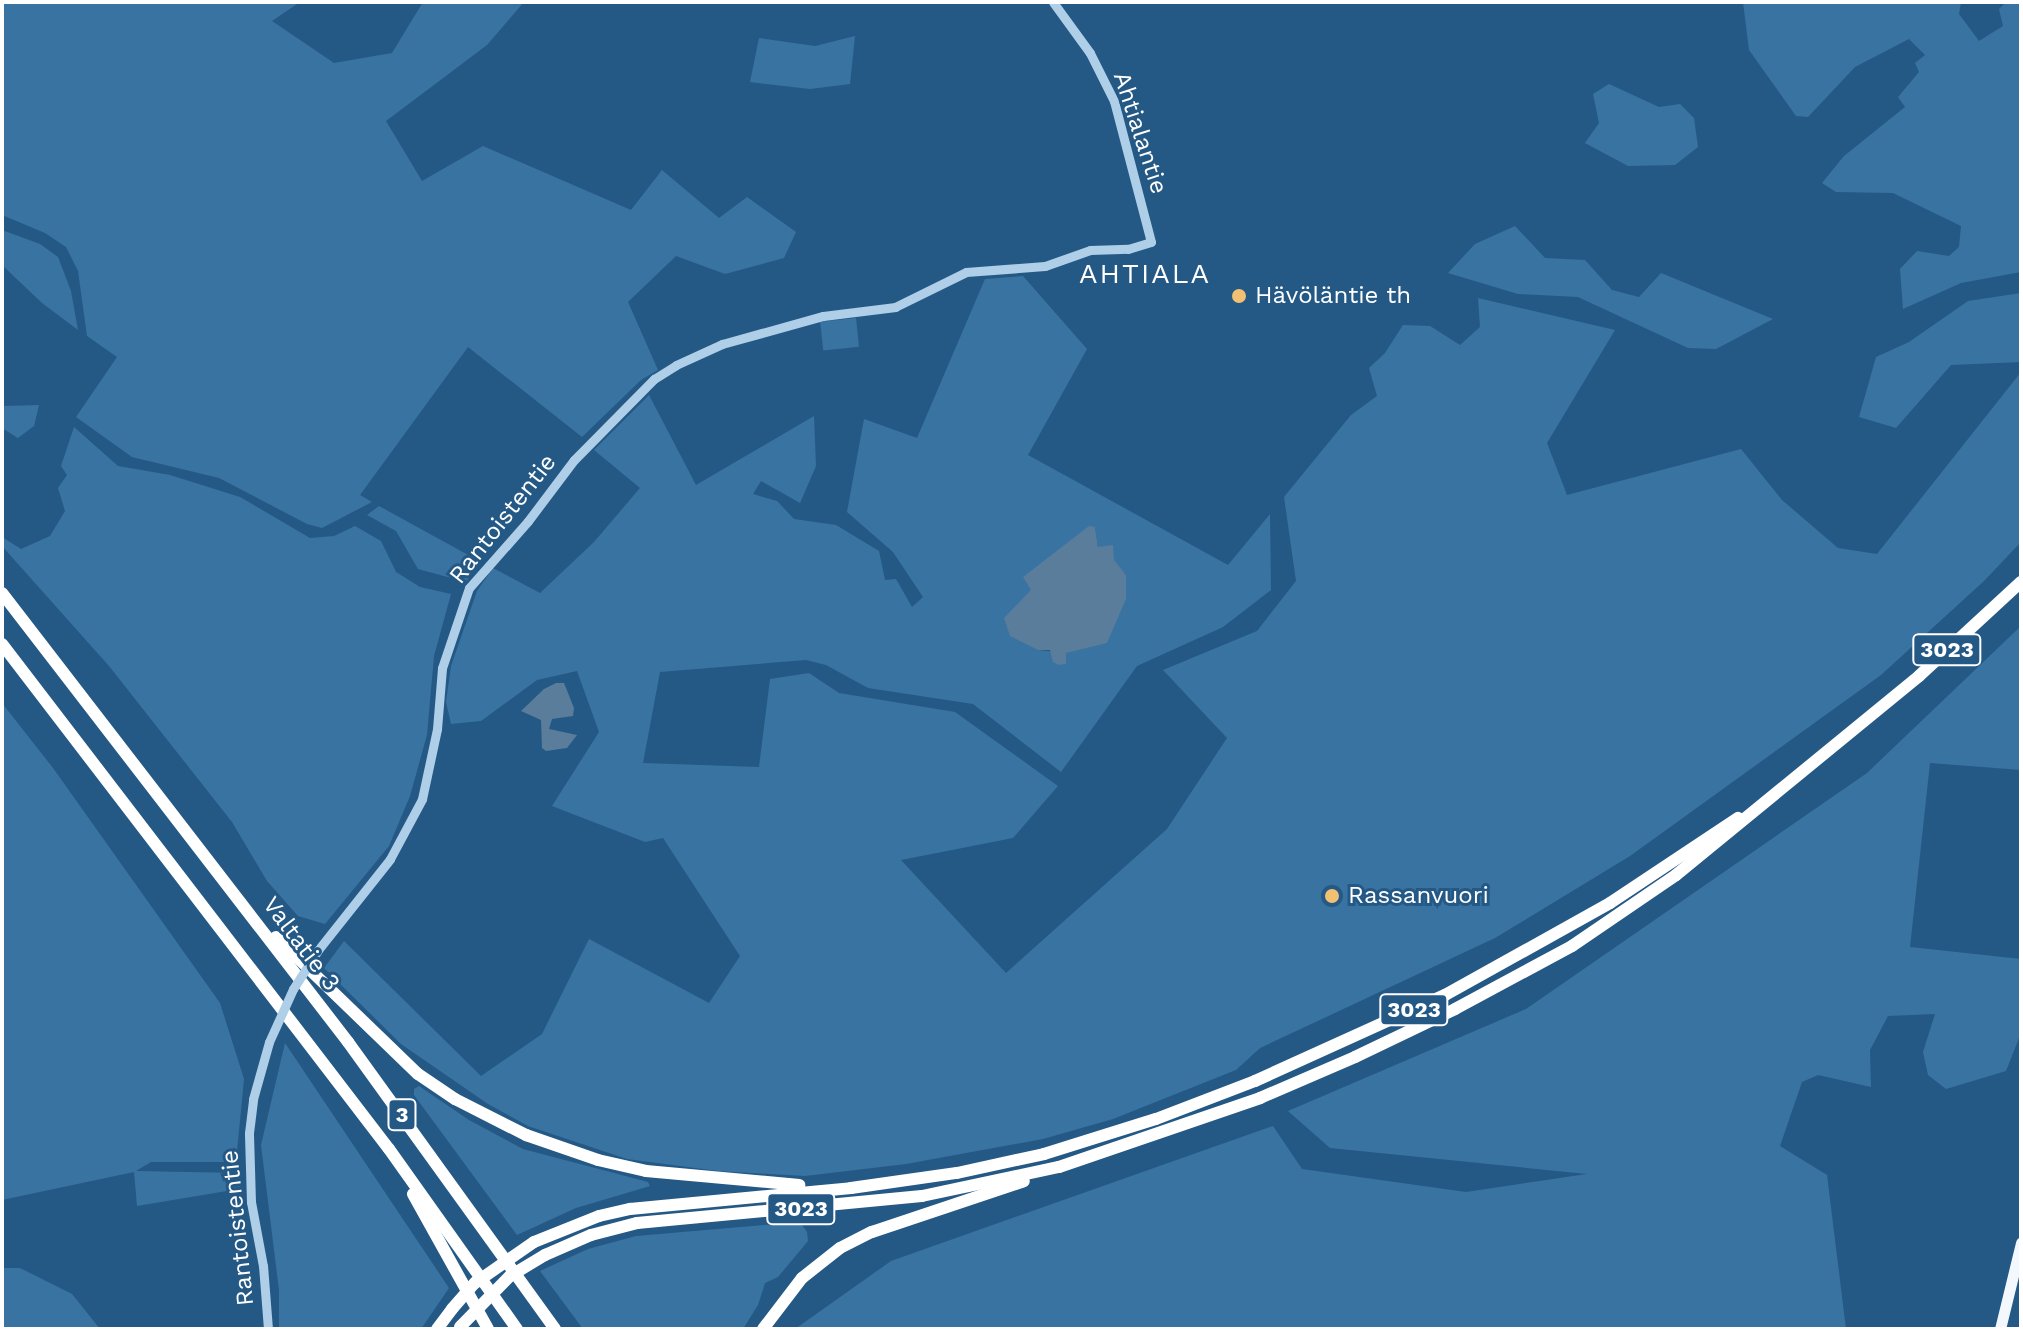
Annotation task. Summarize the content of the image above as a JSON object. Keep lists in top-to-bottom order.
{
  "streets": {
    "highway": ["3023", "Valtatie 3", "3"],
    "street": ["Ahtialantie", "Rantoistentie"]
  },
  "crossings": [
    ["Ahtialantie", "Rantoistentie"]
  ],
  "districts": ["AHTIALA"],
  "places": ["Hävöläntie th", "Rassanvuori"]
}
